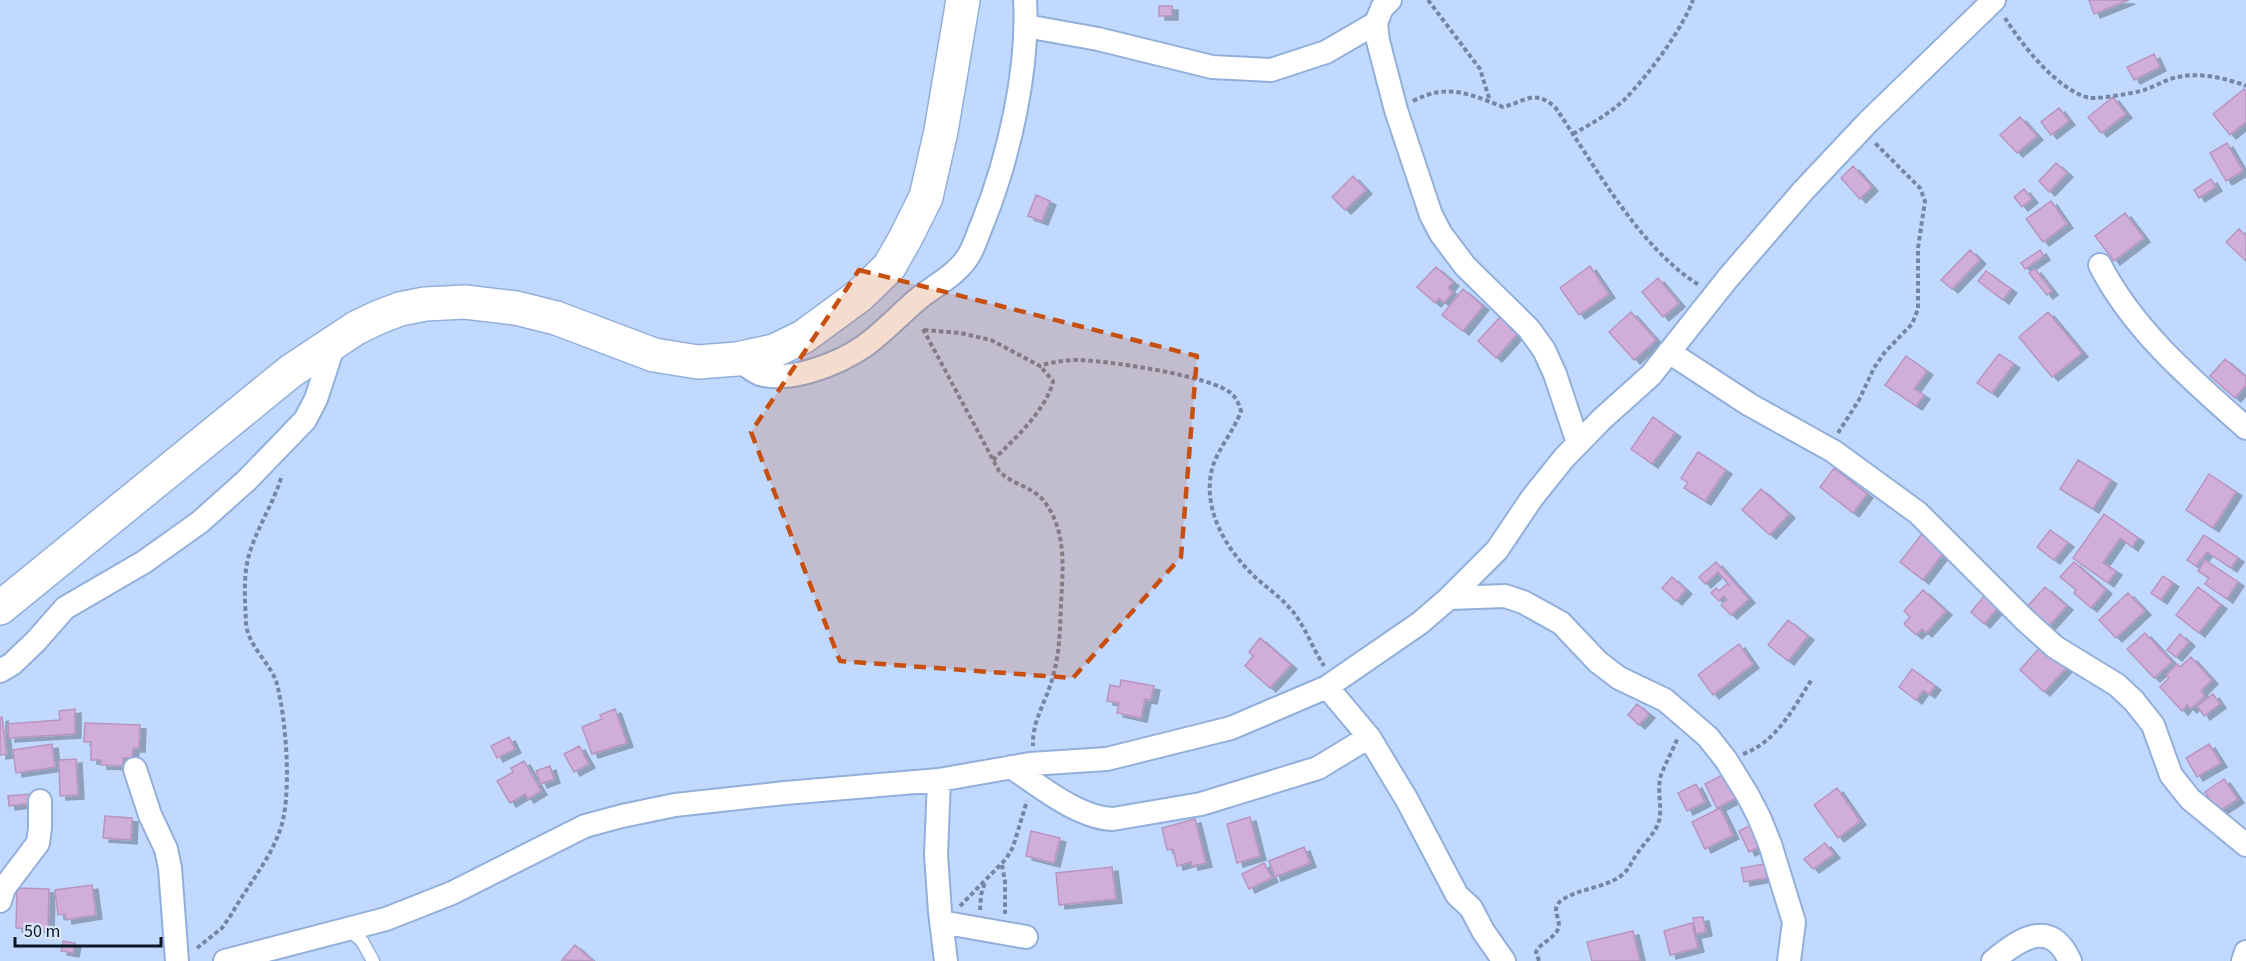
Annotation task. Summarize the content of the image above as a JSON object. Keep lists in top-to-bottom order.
{
  "scale_bar": "50 m"
}
